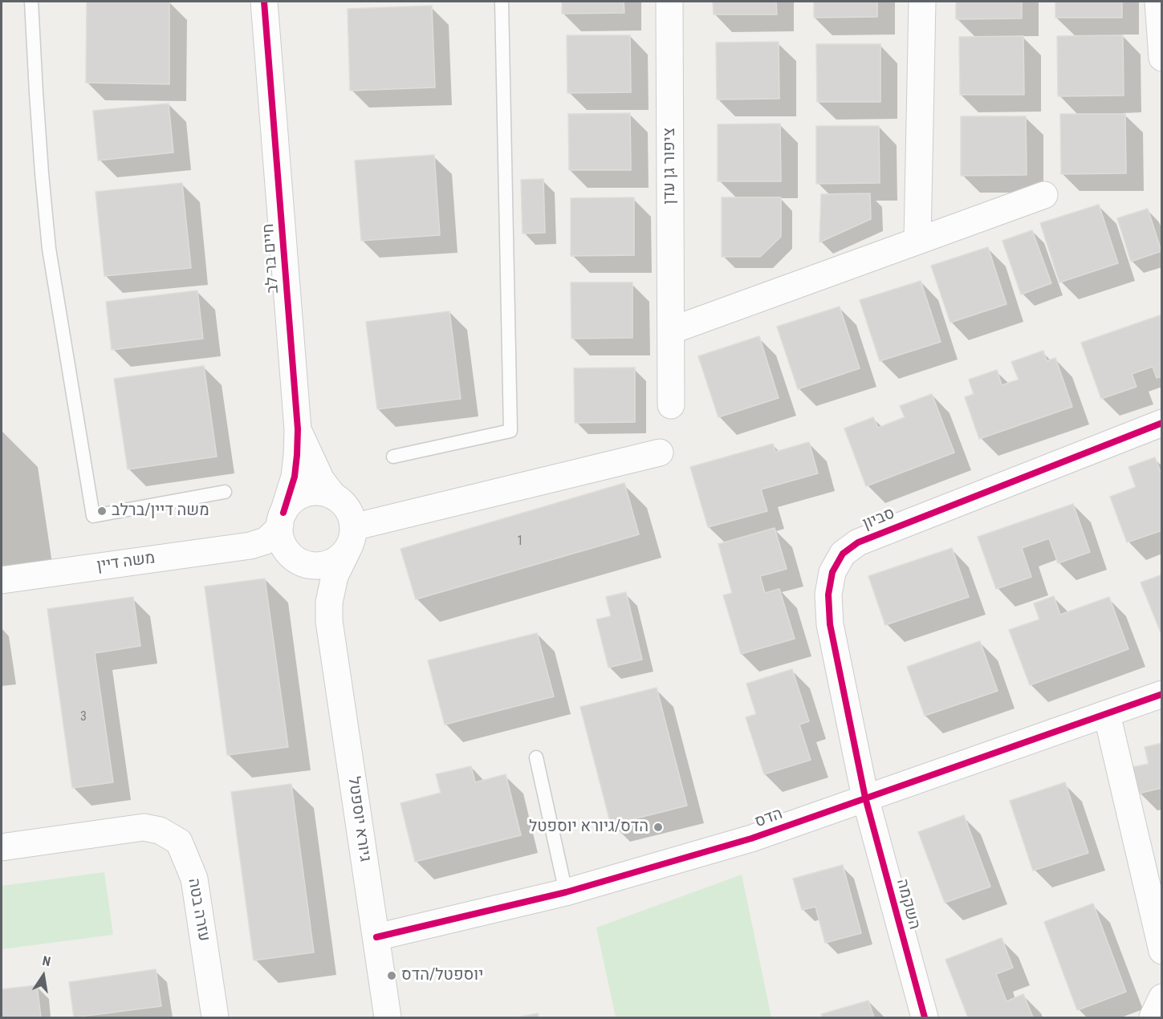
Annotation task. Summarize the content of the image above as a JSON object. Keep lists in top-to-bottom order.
{
  "streets": {
    "street": [
      "ציפור גן עדן",
      "חיים בר לב",
      "סביון",
      "משה דיין",
      "הדס",
      "גיורא יוספטל",
      "השקמה",
      "עזרה בטה"
    ]
  },
  "crossings": [
    ["חיים בר לב", "משה דיין"],
    ["חיים בר לב", "גיורא יוספטל"],
    ["סביון", "הדס"],
    ["סביון", "השקמה"],
    ["משה דיין", "גיורא יוספטל"],
    ["הדס", "גיורא יוספטל"],
    ["הדס", "השקמה"]
  ],
  "places": ["משה דיין/ברלב", "הדס/גיורא יוספטל", "יוספטל/הדס"],
  "house_numbers": ["1", "3"],
  "north": "top"
}
